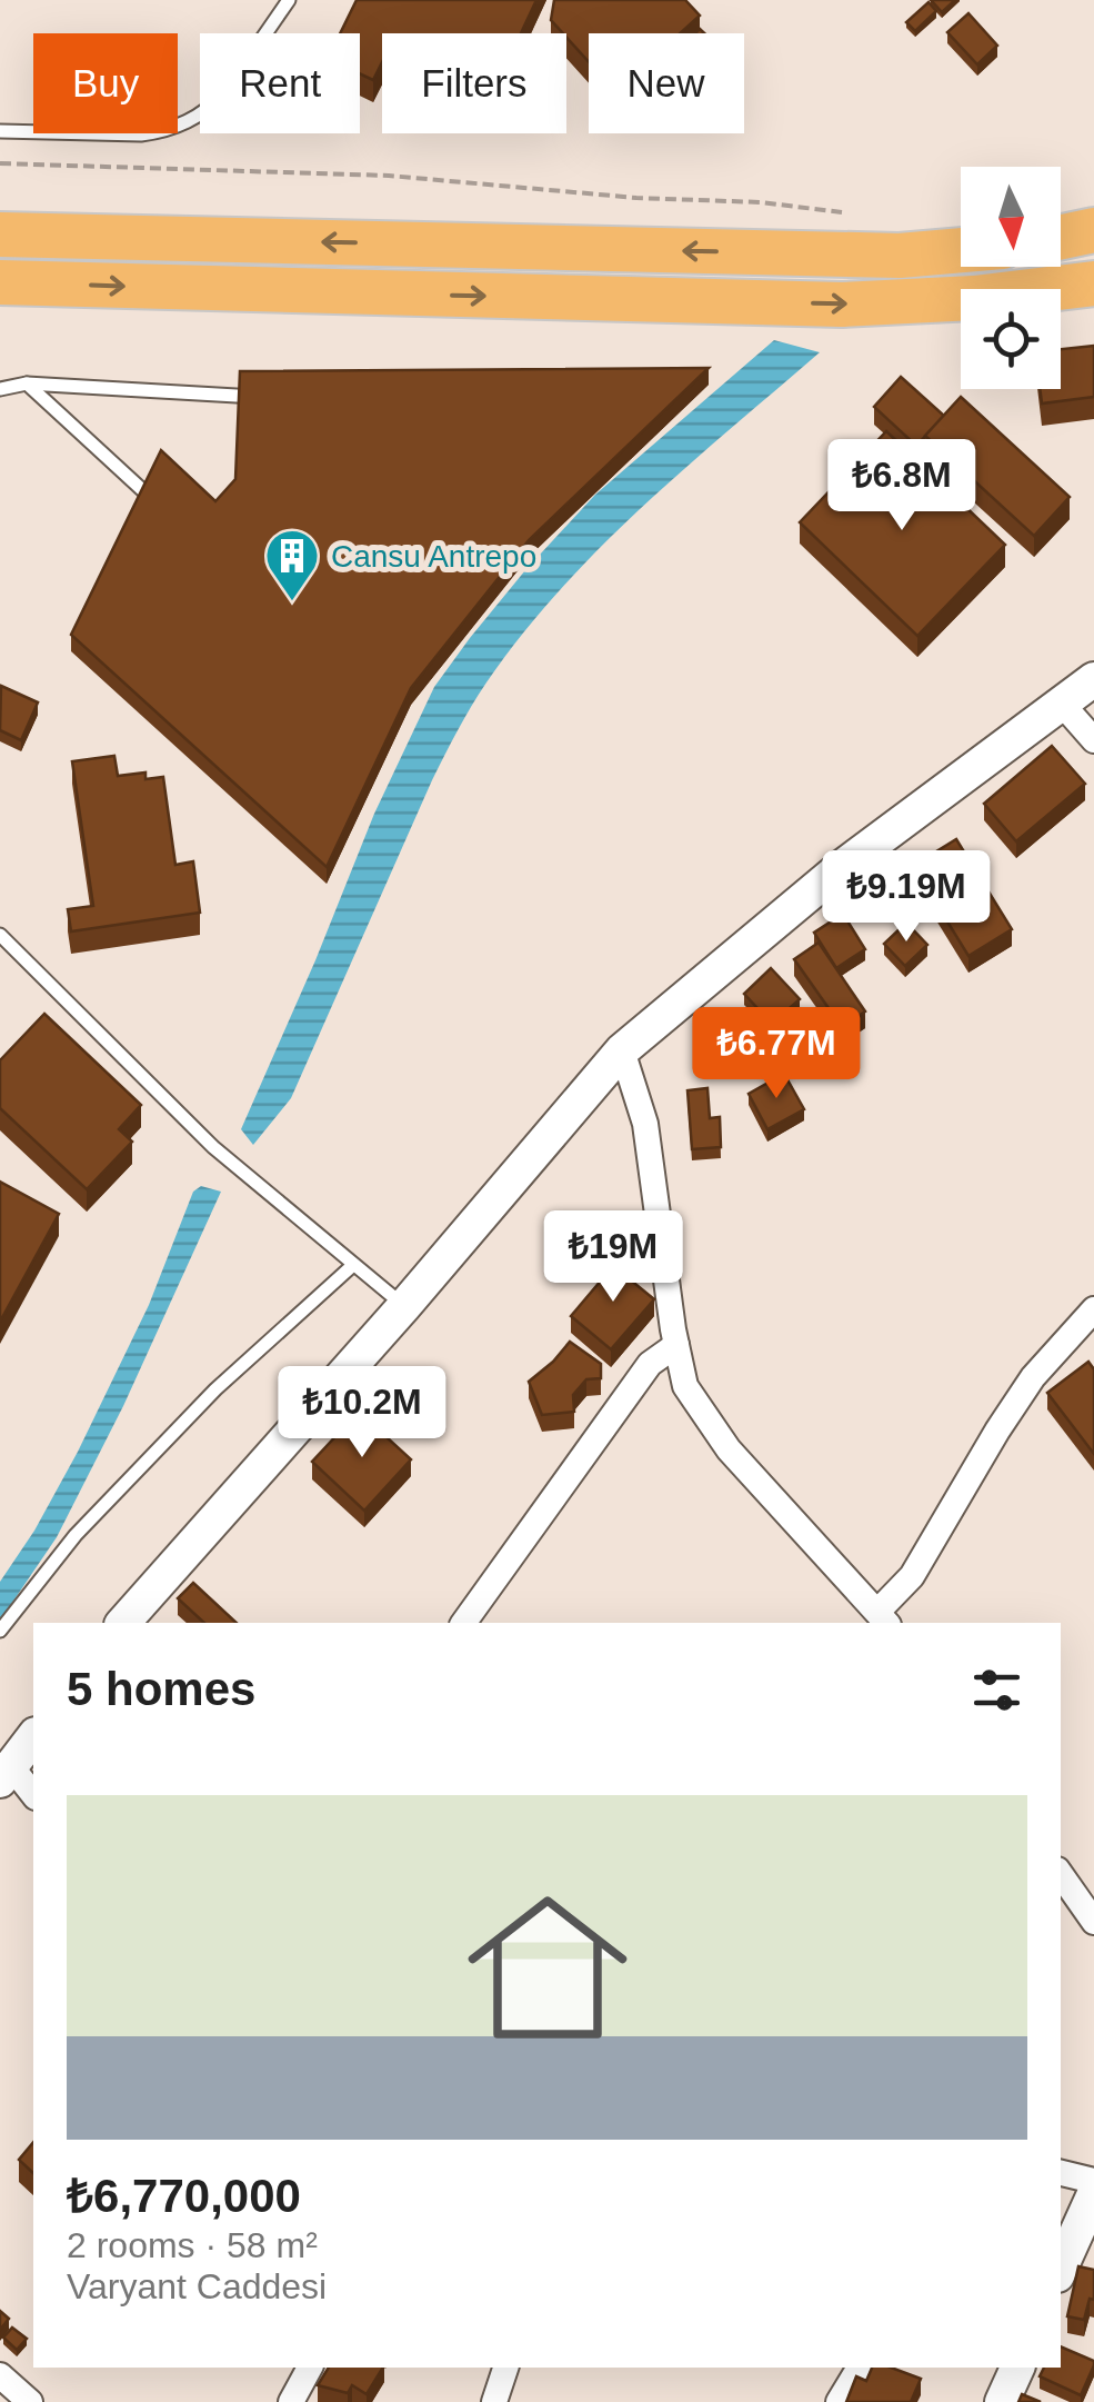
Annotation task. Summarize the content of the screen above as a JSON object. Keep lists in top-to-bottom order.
{
  "places": {
    "building": ["Cansu Antrepo"]
  },
  "north": "bottom",
  "page": {
    "chip": [
      "Buy",
      "Rent",
      "Filters",
      "New"
    ],
    "price": [
      "₺6.8M",
      "₺9.19M",
      "₺6.77M",
      "₺19M",
      "₺10.2M"
    ],
    "heading": "5 homes",
    "list": [
      {
        "name": "₺6,770,000",
        "note": "2 rooms · 58 m² · Varyant Caddesi"
      }
    ]
  }
}
